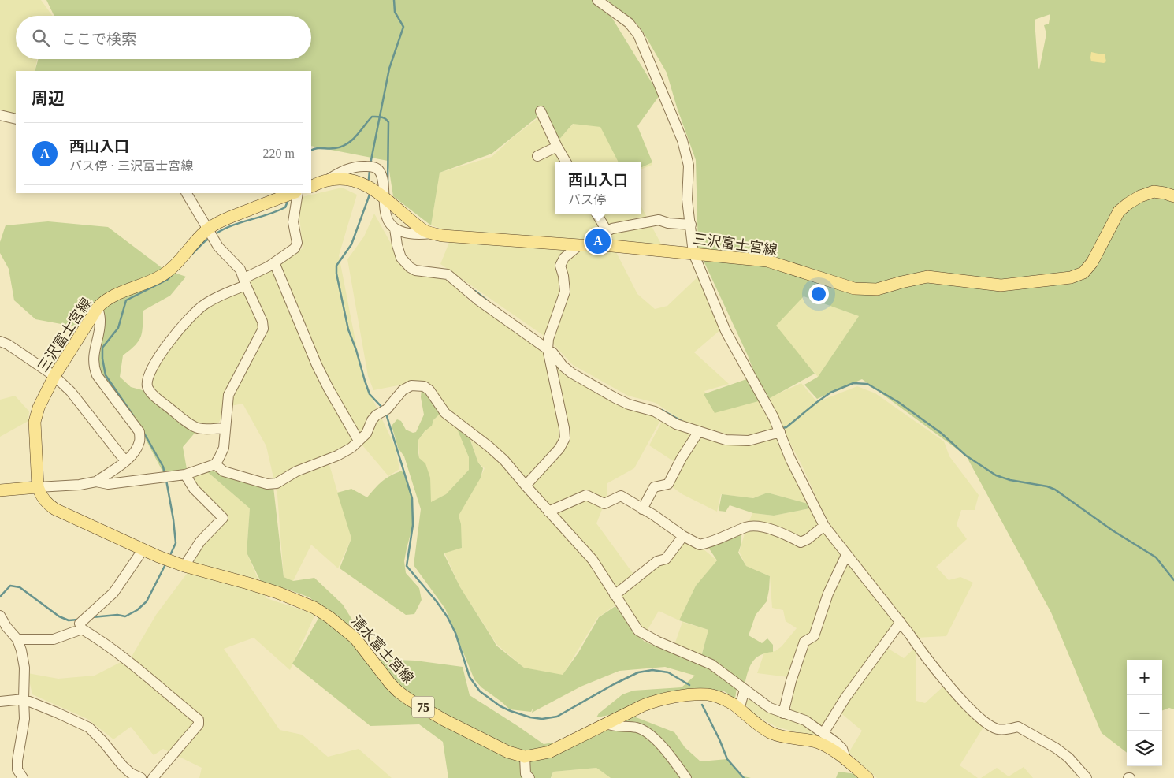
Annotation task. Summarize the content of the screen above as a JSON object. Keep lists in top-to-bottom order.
{
  "streets": {
    "main road": ["三沢富士宮線", "清水富士宮線", "75"]
  },
  "crossings": [
    ["三沢富士宮線", "清水富士宮線"]
  ],
  "page": {
    "search": "ここで検索",
    "heading": "周辺",
    "list": [
      {
        "mark": "A",
        "name": "西山入口",
        "note": "バス停 · 三沢富士宮線",
        "value": "220 m"
      }
    ],
    "popup": ["西山入口", "バス停"],
    "pins": "A",
    "map_buttons": ["+", "−"]
  }
}
